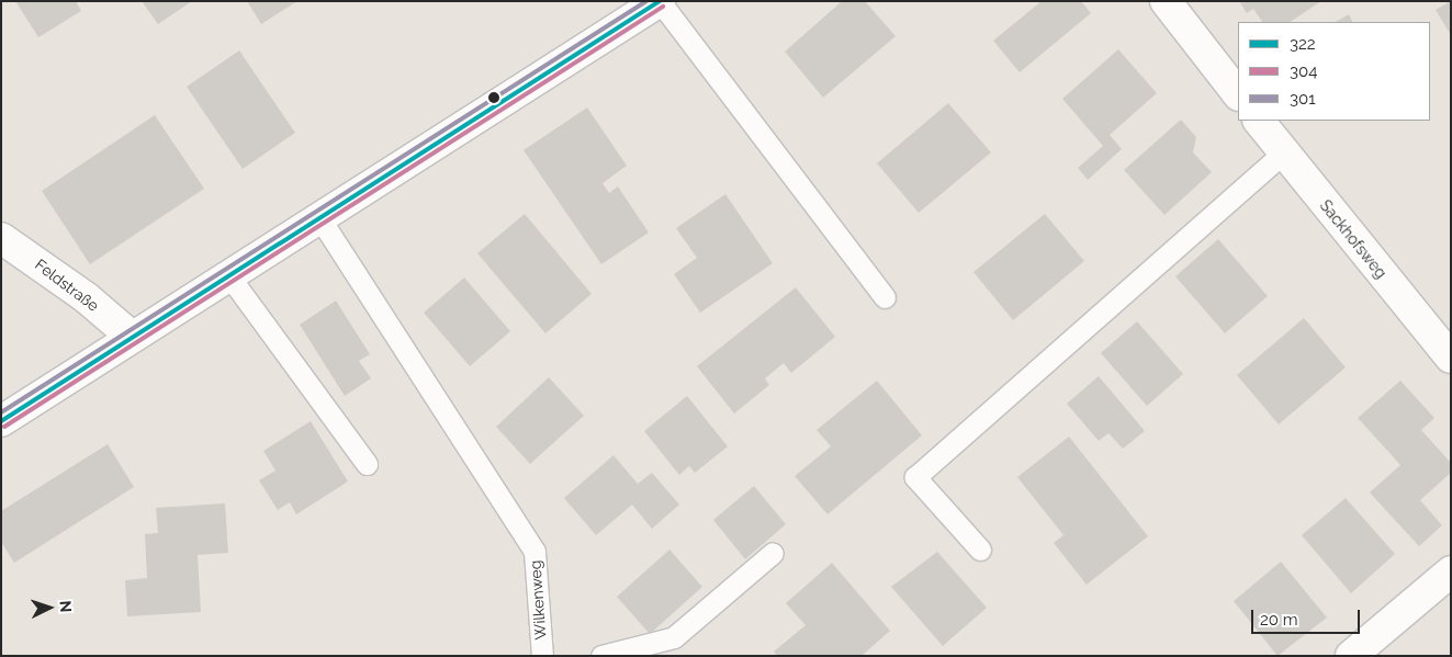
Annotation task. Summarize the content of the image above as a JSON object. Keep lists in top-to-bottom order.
{
  "streets": {
    "street": ["Sackhofsweg", "Feldstraße"],
    "lane": ["Wilkenweg"]
  },
  "lines": ["transit line 322", "transit line 301", "transit line 304"],
  "legend": ["322", "304", "301"],
  "scale_bar": "20 m",
  "north": "right"
}
